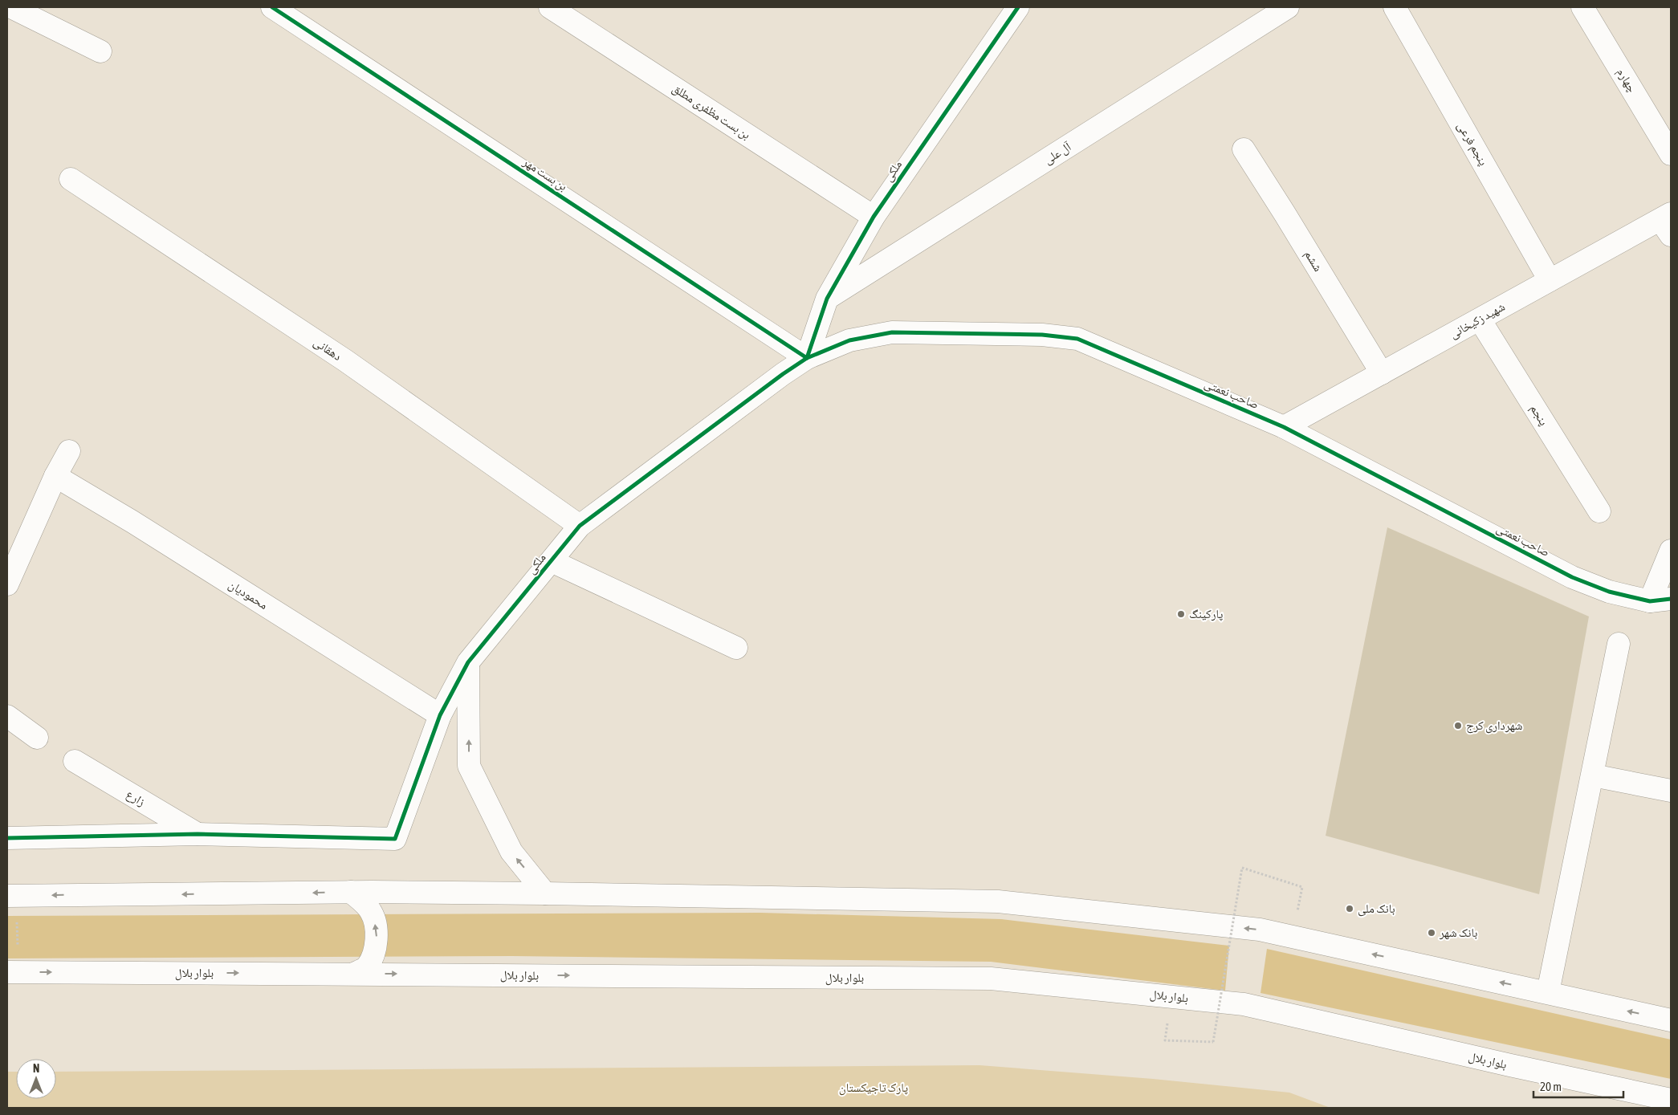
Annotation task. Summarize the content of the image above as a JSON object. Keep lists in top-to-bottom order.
{
  "streets": {
    "street": [
      "چهارم",
      "بن بست مظفری مطلق",
      "پنجم فرعی",
      "آل علی",
      "ملکی",
      "بن بست مهر",
      "ششم",
      "شهید زکیخانی",
      "دهقانی",
      "صاحب نعمتی",
      "پنجم",
      "محمودیان",
      "زارع",
      "بلوار بلال"
    ]
  },
  "crossings": [
    ["بن بست مظفری مطلق", "ملکی"],
    ["پنجم فرعی", "شهید زکیخانی"],
    ["آل علی", "ملکی"],
    ["ملکی", "بن بست مهر"],
    ["ملکی", "دهقانی"],
    ["ملکی", "صاحب نعمتی"],
    ["ملکی", "محمودیان"],
    ["ملکی", "زارع"],
    ["بن بست مهر", "صاحب نعمتی"],
    ["ششم", "شهید زکیخانی"],
    ["شهید زکیخانی", "صاحب نعمتی"],
    ["شهید زکیخانی", "پنجم"]
  ],
  "parks": ["پارک تاجیکستان"],
  "places": [
    "پارکینگ",
    "شهرداری کرج",
    "بانک ملی",
    "بانک شهر"
  ],
  "scale_bar": "20 m",
  "north": "top"
}
